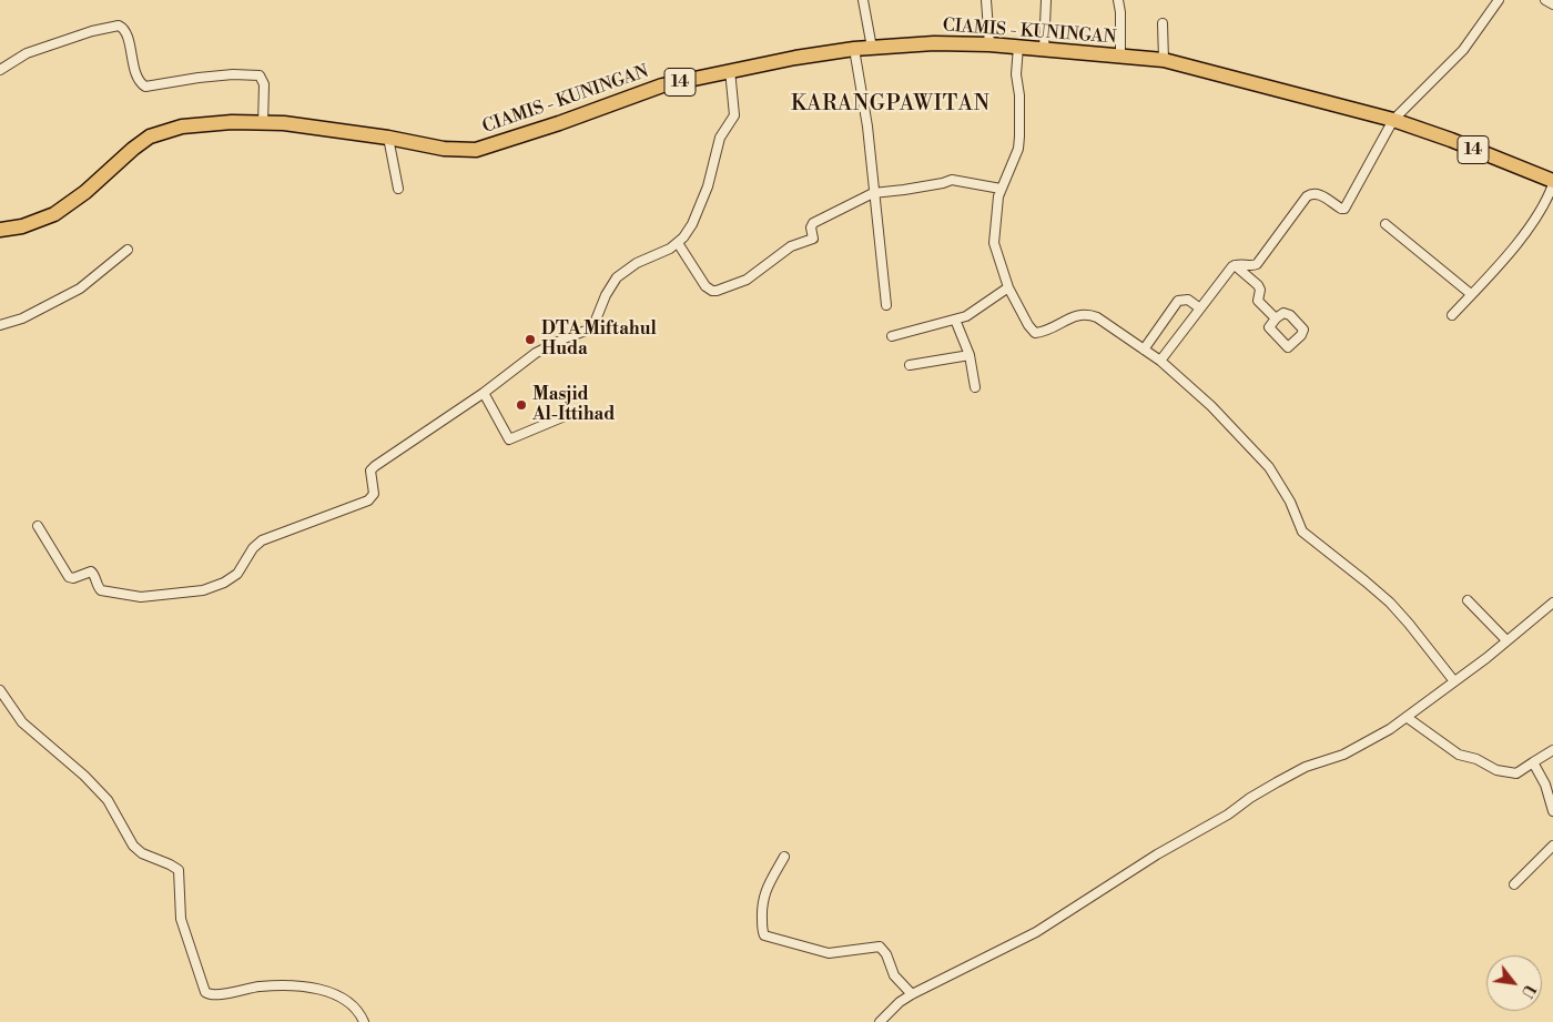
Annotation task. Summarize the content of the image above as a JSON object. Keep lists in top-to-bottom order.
{
  "streets": {
    "highway": ["CIAMIS - KUNINGAN", "14"]
  },
  "districts": ["KARANGPAWITAN"],
  "places": ["DTA Miftahul Huda", "Masjid Al-Ittihad"],
  "north": "bottom right"
}
